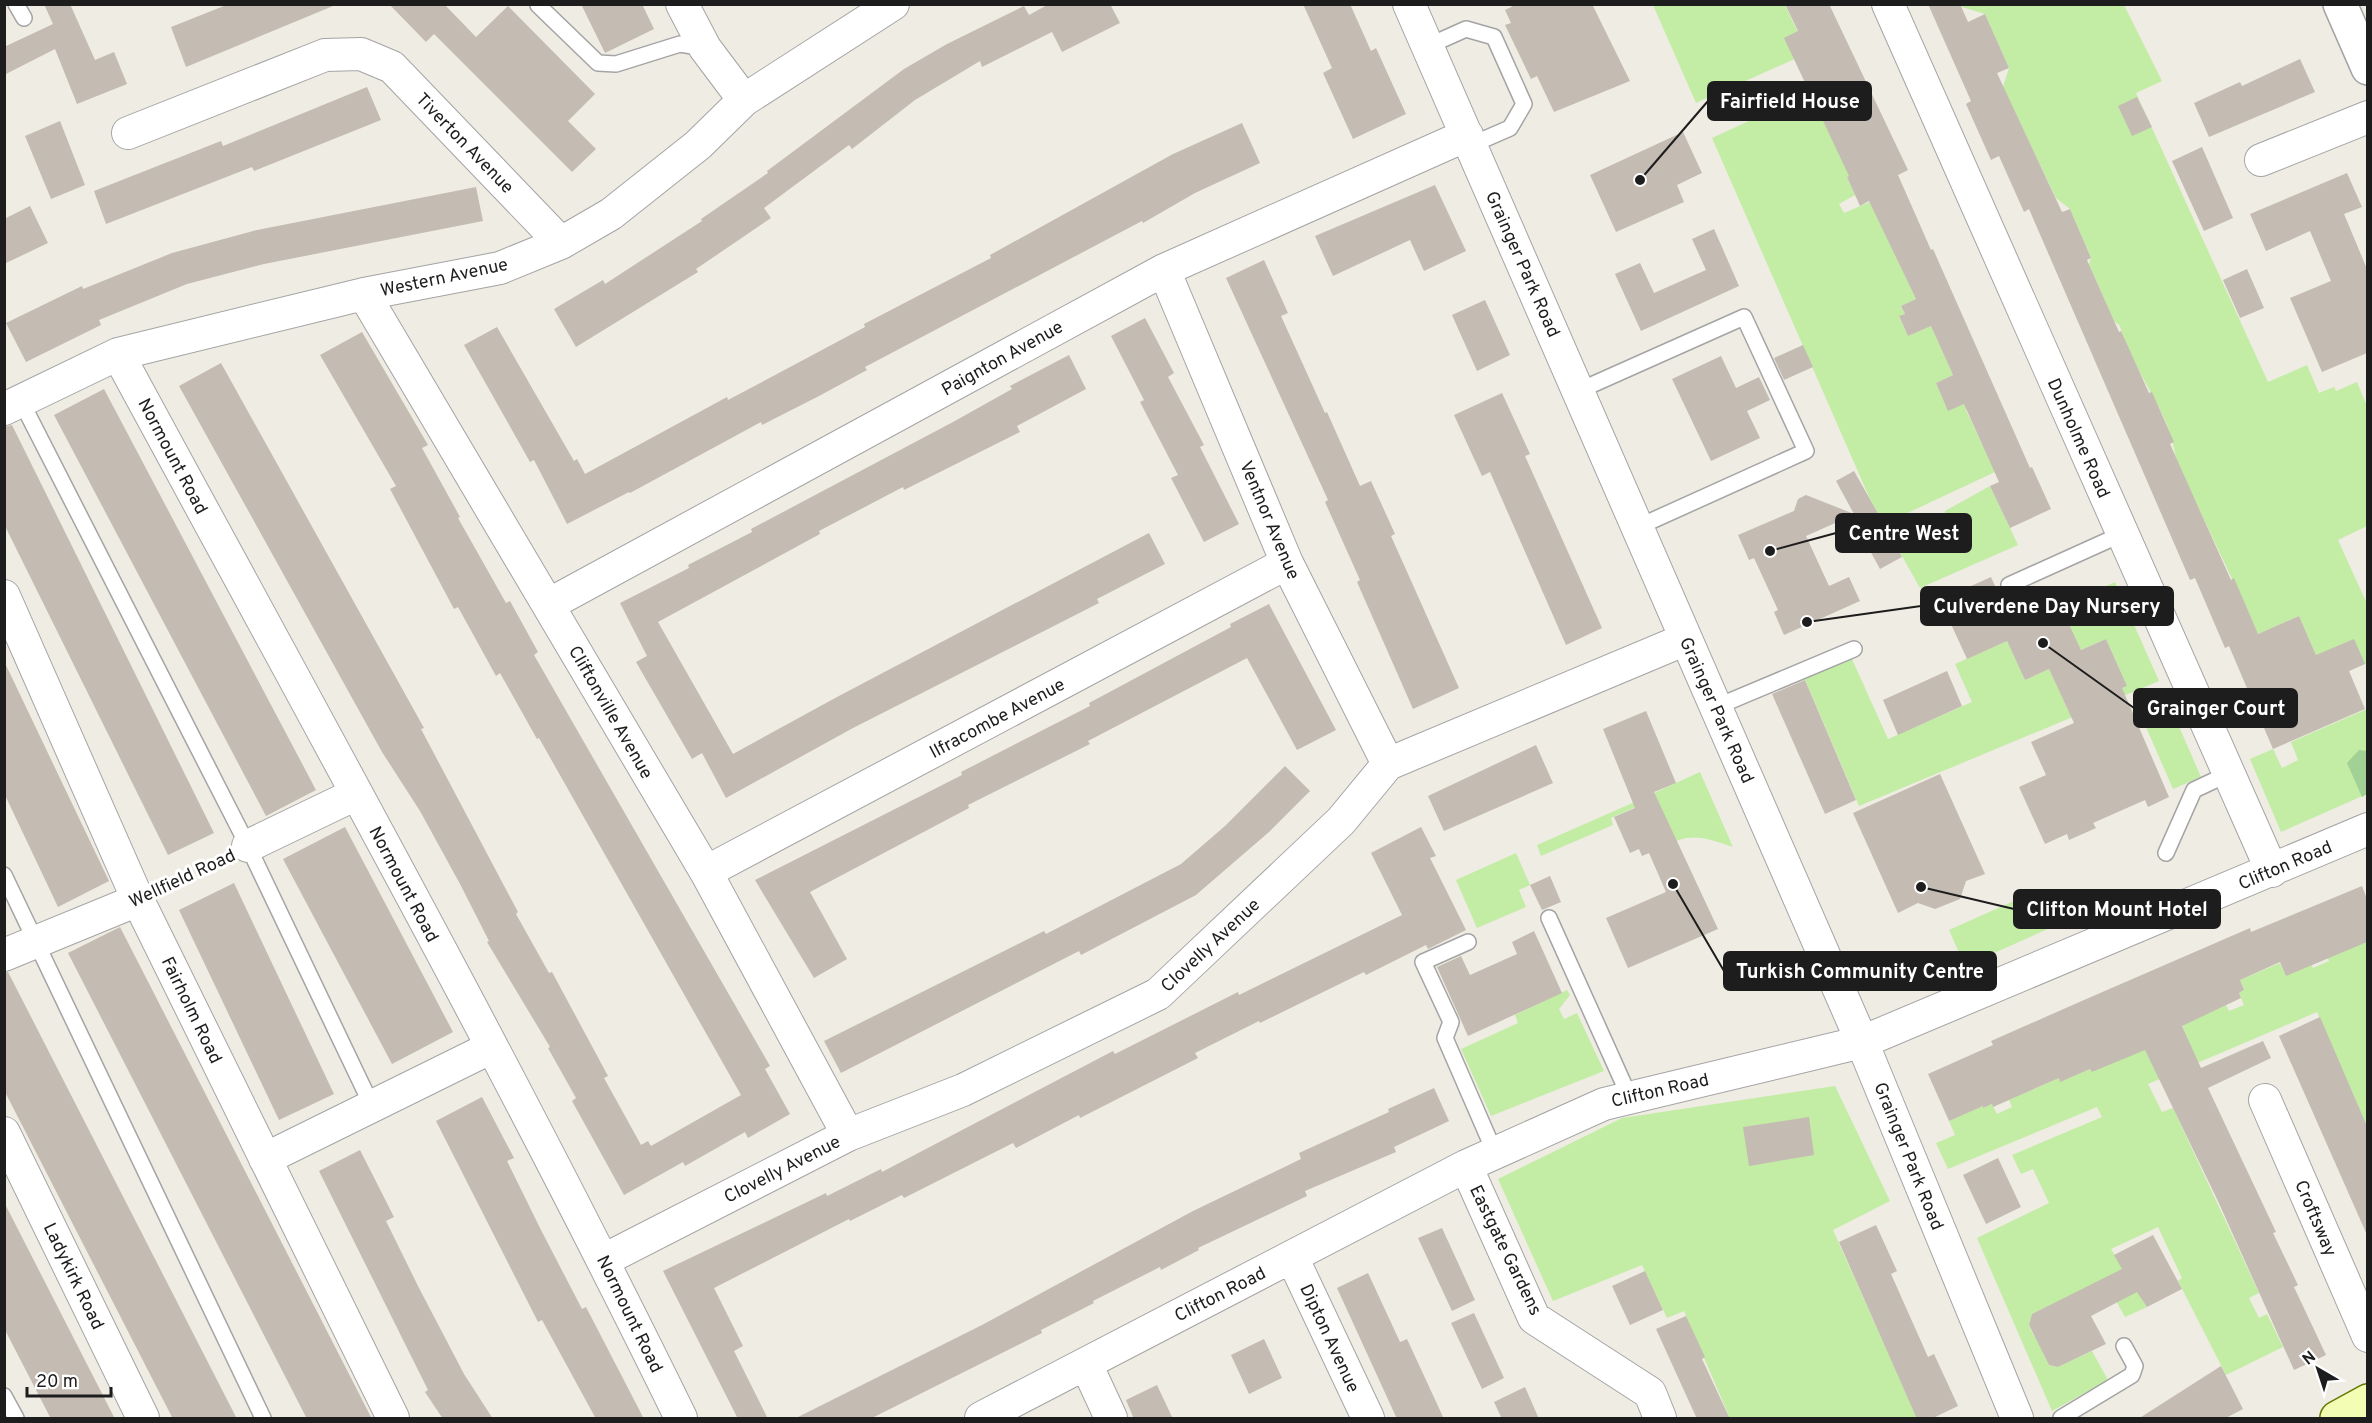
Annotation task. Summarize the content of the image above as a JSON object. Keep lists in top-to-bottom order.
{
  "streets": {
    "street": [
      "Tiverton Avenue",
      "Grainger Park Road",
      "Western Avenue",
      "Paignton Avenue",
      "Dunholme Road",
      "Normount Road",
      "Ventnor Avenue",
      "Cliftonville Avenue",
      "Ilfracombe Avenue",
      "Clifton Road",
      "Wellfield Road",
      "Clovelly Avenue",
      "Fairholm Road",
      "Croftsway",
      "Eastgate Gardens",
      "Ladykirk Road",
      "Dipton Avenue"
    ]
  },
  "crossings": [
    ["Tiverton Avenue", "Western Avenue"],
    ["Grainger Park Road", "Paignton Avenue"],
    ["Grainger Park Road", "Clifton Road"],
    ["Grainger Park Road", "Clovelly Avenue"],
    ["Western Avenue", "Normount Road"],
    ["Western Avenue", "Cliftonville Avenue"],
    ["Paignton Avenue", "Ventnor Avenue"],
    ["Paignton Avenue", "Cliftonville Avenue"],
    ["Dunholme Road", "Clifton Road"],
    ["Normount Road", "Wellfield Road"],
    ["Normount Road", "Clovelly Avenue"],
    ["Ventnor Avenue", "Ilfracombe Avenue"],
    ["Ventnor Avenue", "Clovelly Avenue"],
    ["Cliftonville Avenue", "Ilfracombe Avenue"],
    ["Cliftonville Avenue", "Clovelly Avenue"],
    ["Clifton Road", "Eastgate Gardens"],
    ["Clifton Road", "Dipton Avenue"],
    ["Wellfield Road", "Fairholm Road"]
  ],
  "places": [
    "Fairfield House",
    "Centre West",
    "Culverdene Day Nursery",
    "Grainger Court",
    "Turkish Community Centre",
    "Clifton Mount Hotel"
  ],
  "scale_bar": "20 m",
  "north": "top left"
}
